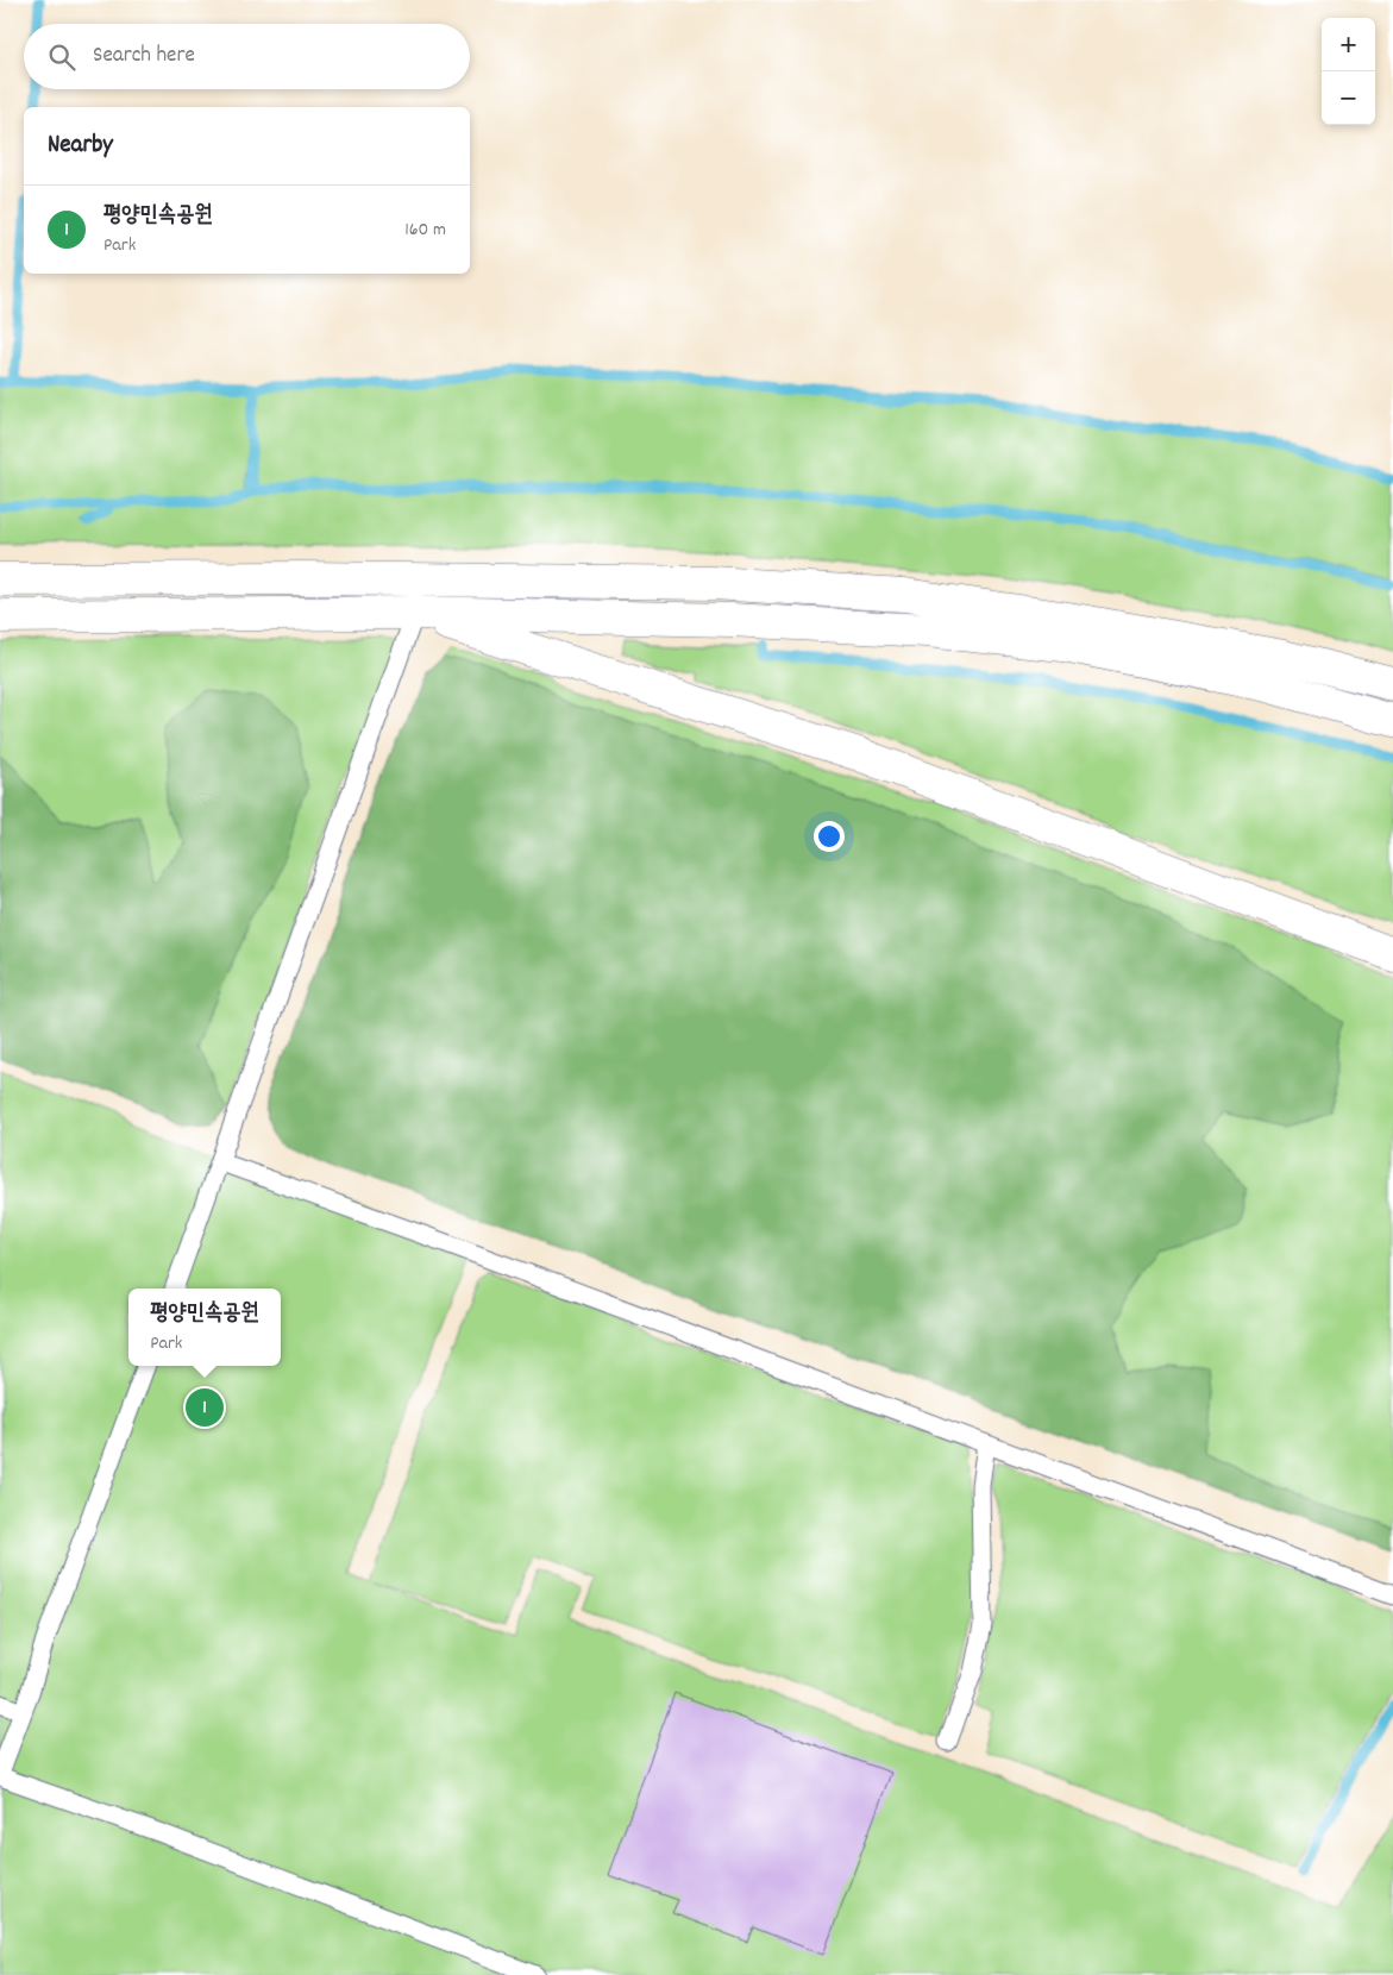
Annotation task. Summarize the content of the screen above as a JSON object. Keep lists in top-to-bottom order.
{
  "page": {
    "map_buttons": ["+", "−"],
    "search": "Search here",
    "heading": "Nearby",
    "list": [
      {
        "mark": "1",
        "name": "평양민속공원",
        "note": "Park",
        "value": "160 m"
      }
    ],
    "popup": ["평양민속공원", "Park"],
    "pins": "1"
  }
}
